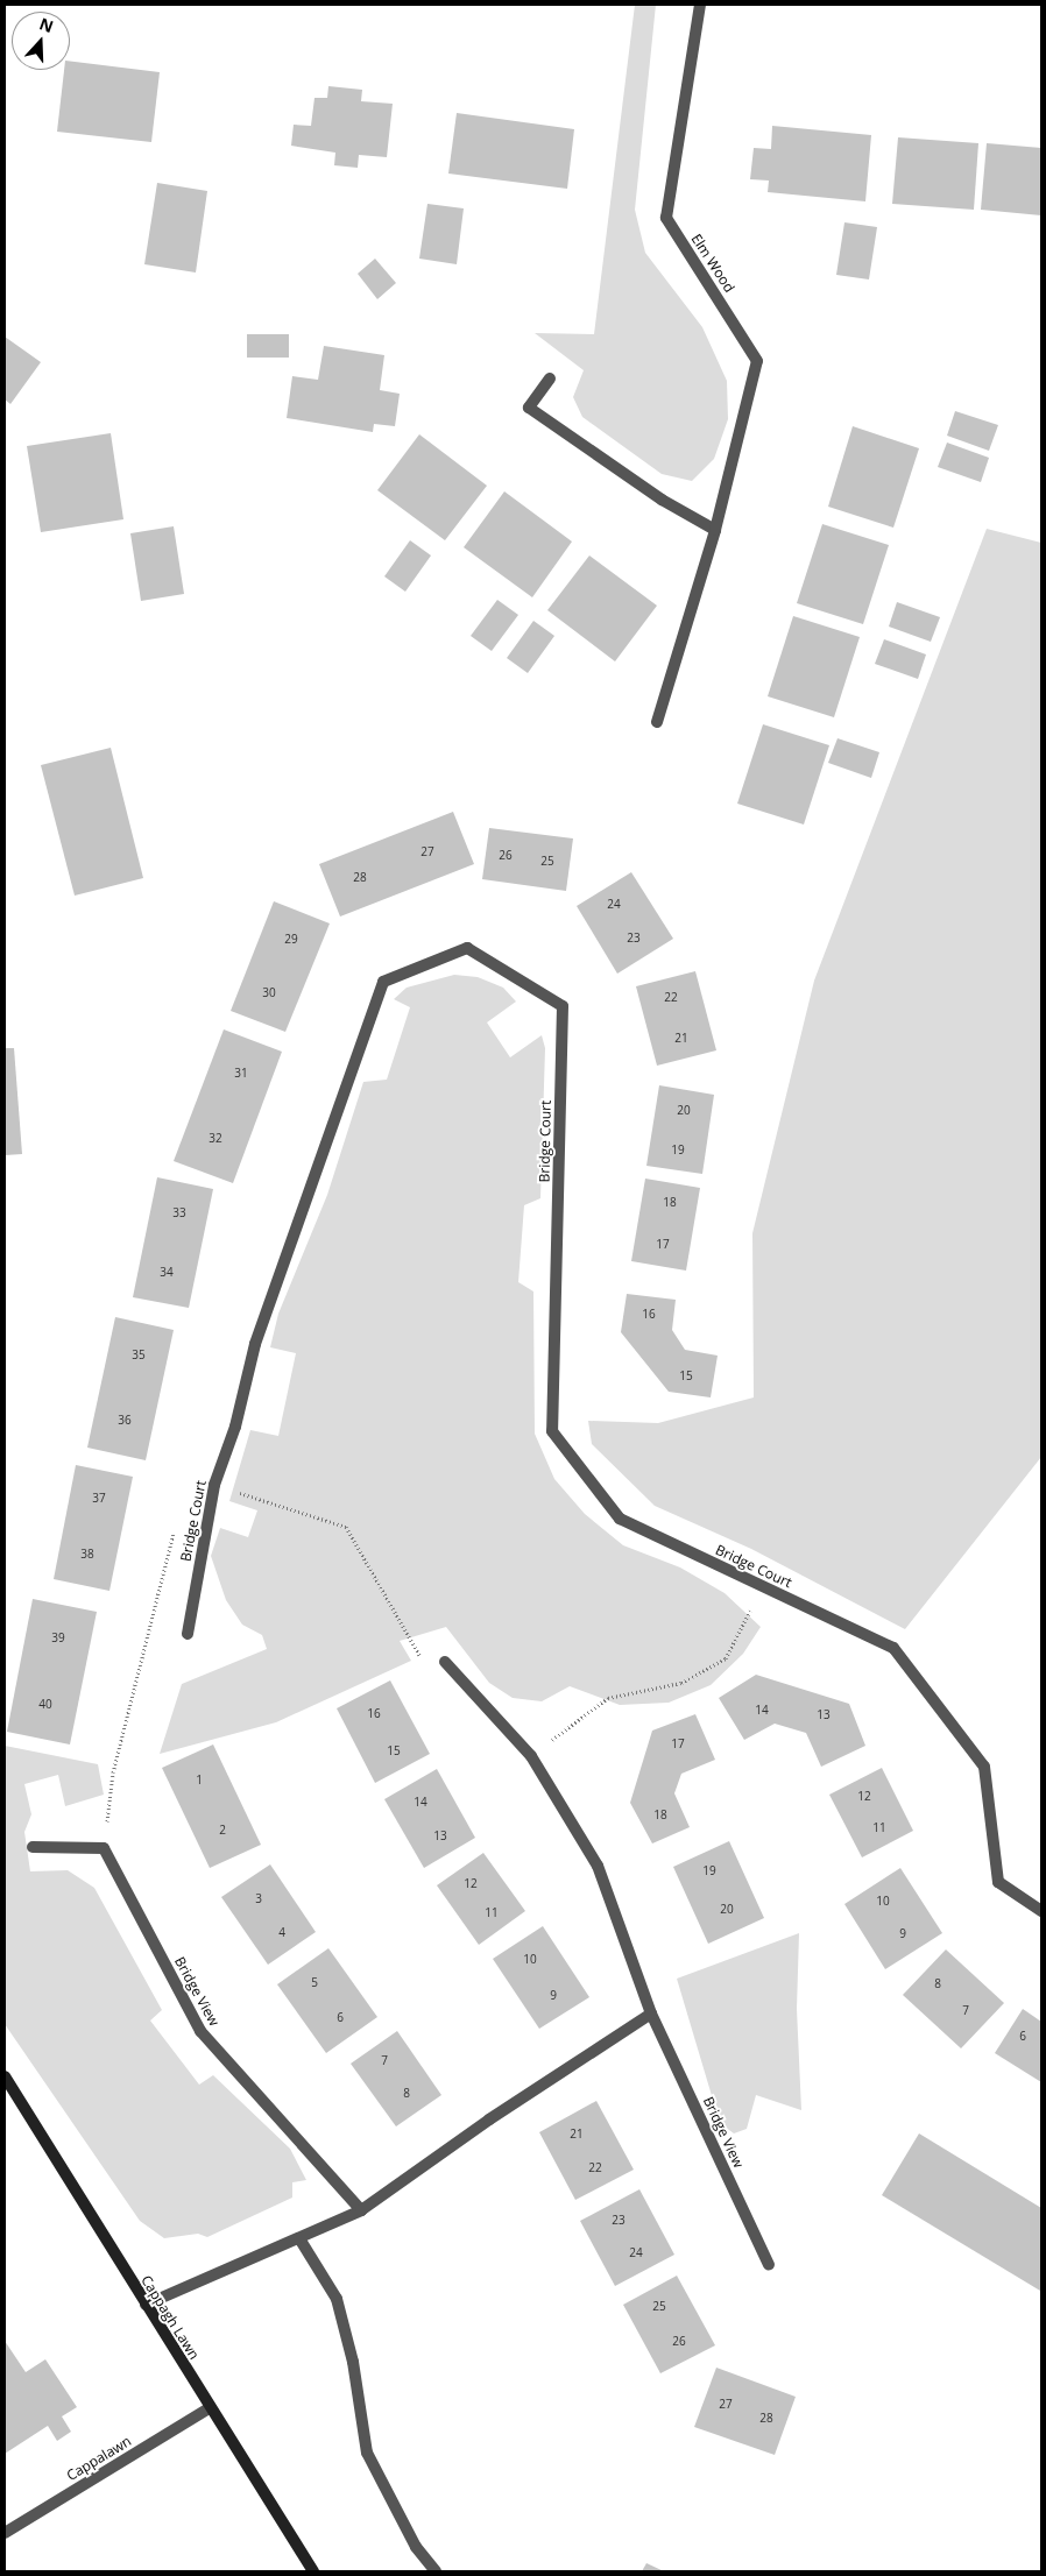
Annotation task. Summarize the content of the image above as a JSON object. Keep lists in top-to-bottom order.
{
  "streets": {
    "street": [
      "Elm Wood",
      "Bridge Court",
      "Bridge View",
      "Cappagh Lawn",
      "Cappalawn"
    ]
  },
  "crossings": [
    ["Cappagh Lawn", "Cappalawn"]
  ],
  "house_numbers": [
    "27",
    "26",
    "25",
    "28",
    "24",
    "23",
    "29",
    "30",
    "22",
    "21",
    "31",
    "20",
    "32",
    "19",
    "18",
    "33",
    "17",
    "34",
    "16",
    "35",
    "15",
    "36",
    "37",
    "38",
    "39",
    "40",
    "14",
    "16",
    "13",
    "17",
    "15",
    "1",
    "12",
    "14",
    "18",
    "11",
    "2",
    "13",
    "19",
    "12",
    "3",
    "10",
    "20",
    "11",
    "4",
    "9",
    "10",
    "5",
    "8",
    "9",
    "7",
    "6",
    "6",
    "7",
    "8",
    "21",
    "22",
    "23",
    "24",
    "25",
    "26",
    "27",
    "28"
  ],
  "north": "top"
}
